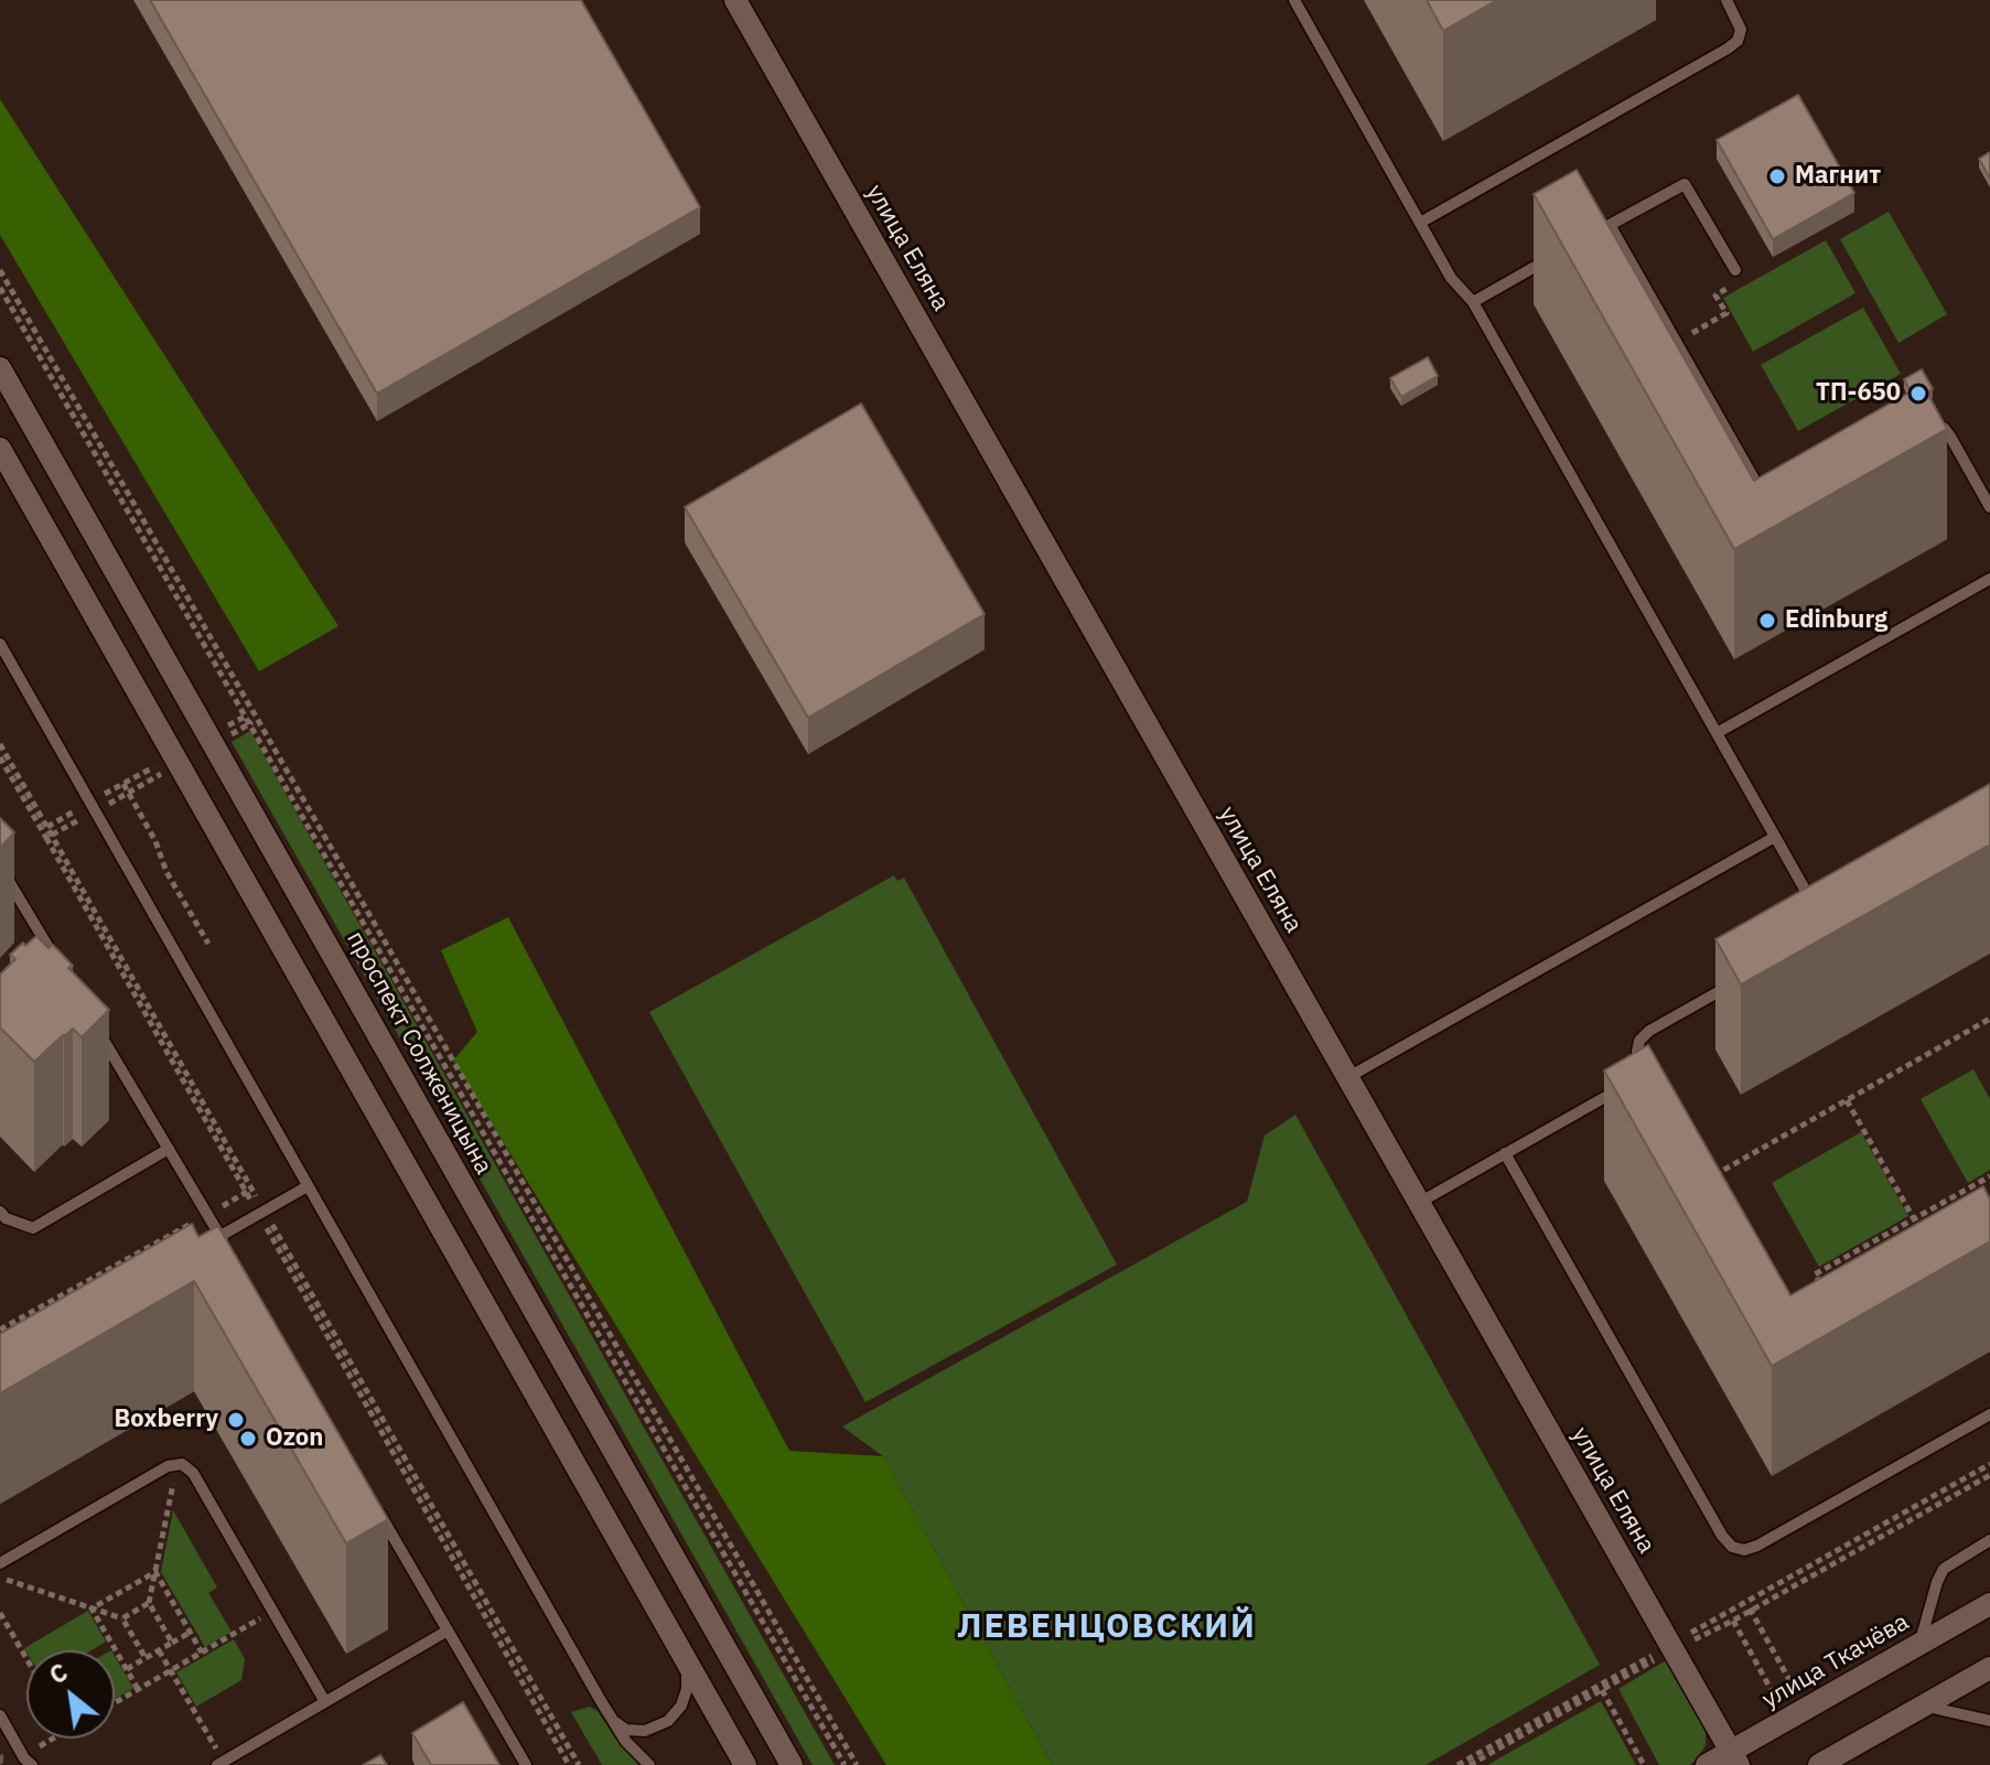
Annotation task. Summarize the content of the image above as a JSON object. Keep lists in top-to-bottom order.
{
  "streets": {
    "street": ["улица Еляна", "проспект Солженицына", "улица Ткачёва"]
  },
  "crossings": [
    ["улица Еляна", "улица Ткачёва"]
  ],
  "districts": ["ЛЕВЕНЦОВСКИЙ"],
  "places": [
    "Магнит",
    "ТП-650",
    "Edinburg",
    "Boxberry",
    "Ozon"
  ],
  "north": "top left"
}
